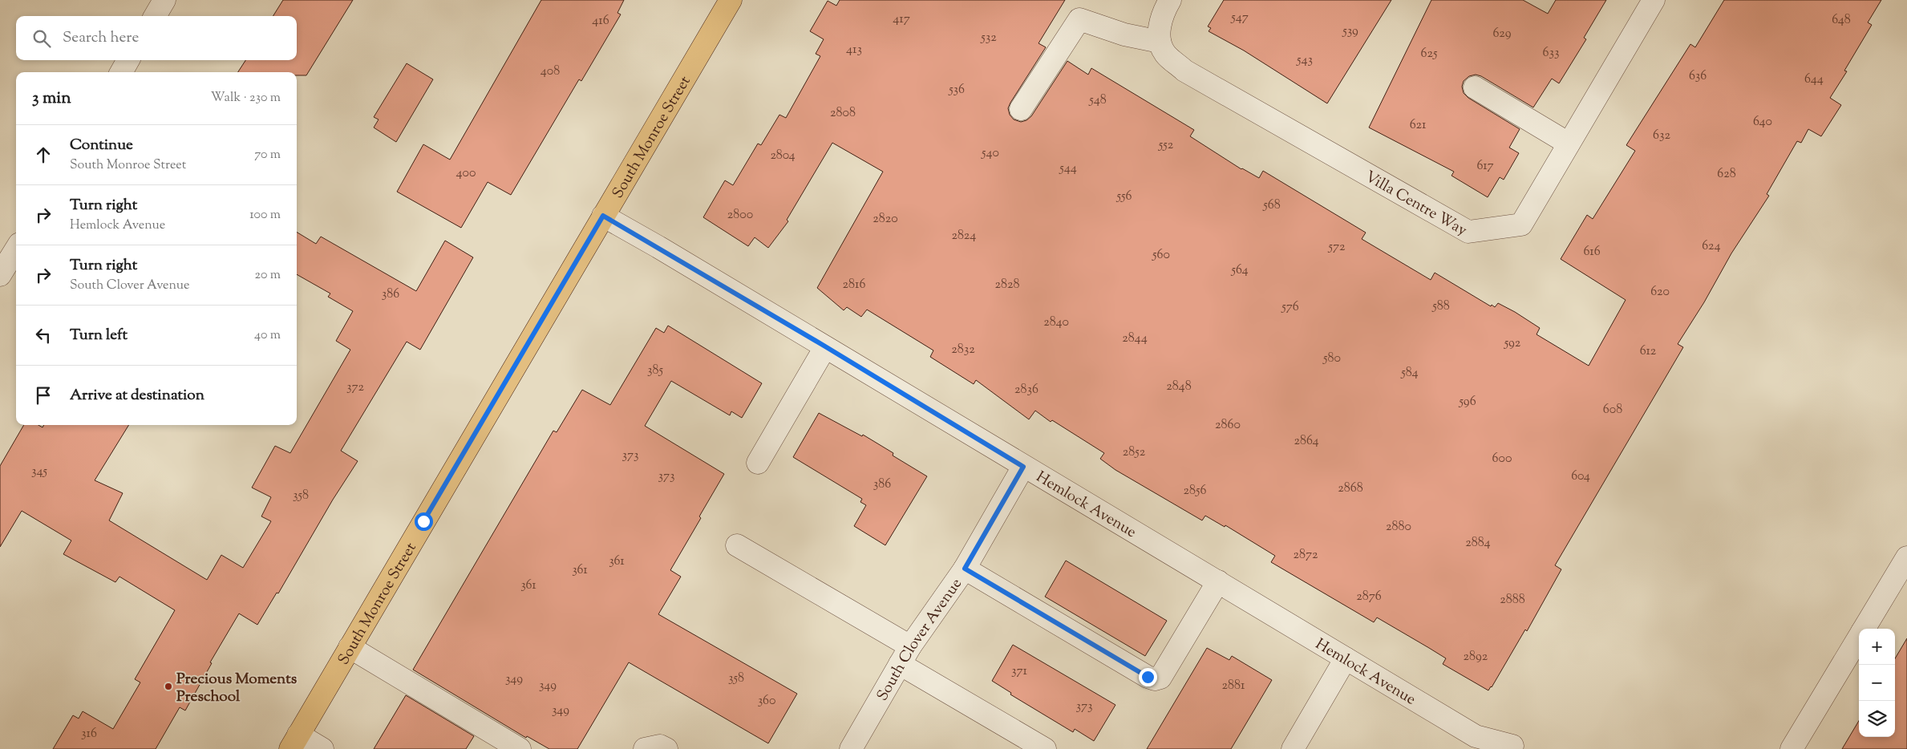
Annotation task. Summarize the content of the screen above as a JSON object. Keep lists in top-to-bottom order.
{
  "streets": {
    "main road": ["South Monroe Street"],
    "street": ["Villa Centre Way", "Hemlock Avenue", "South Clover Avenue"]
  },
  "crossings": [
    ["South Monroe Street", "Hemlock Avenue"],
    ["Hemlock Avenue", "South Clover Avenue"]
  ],
  "places": ["Precious Moments Preschool"],
  "house_numbers": [
    "547",
    "417",
    "648",
    "416",
    "539",
    "629",
    "532",
    "413",
    "633",
    "625",
    "543",
    "408",
    "636",
    "644",
    "536",
    "548",
    "2808",
    "640",
    "621",
    "632",
    "552",
    "540",
    "2804",
    "617",
    "544",
    "400",
    "628",
    "556",
    "568",
    "2800",
    "2820",
    "2824",
    "624",
    "572",
    "616",
    "560",
    "564",
    "2816",
    "2828",
    "620",
    "386",
    "588",
    "576",
    "2840",
    "2844",
    "592",
    "2832",
    "612",
    "580",
    "385",
    "584",
    "2848",
    "372",
    "2836",
    "596",
    "608",
    "2860",
    "2864",
    "2852",
    "373",
    "600",
    "345",
    "373",
    "604",
    "386",
    "2868",
    "2856",
    "358",
    "2880",
    "2884",
    "2872",
    "361",
    "361",
    "361",
    "2876",
    "2888",
    "2892",
    "371",
    "358",
    "349",
    "349",
    "2881",
    "360",
    "373",
    "349",
    "316"
  ],
  "page": {
    "search": "Search here",
    "heading": ["3 min", "Walk · 230 m"],
    "list": [
      ["Continue", "South Monroe Street", "70 m"],
      ["Turn right", "Hemlock Avenue", "100 m"],
      ["Turn right", "South Clover Avenue", "20 m"],
      ["Turn left", "40 m"],
      "Arrive at destination"
    ],
    "map_buttons": ["+", "−"]
  }
}
